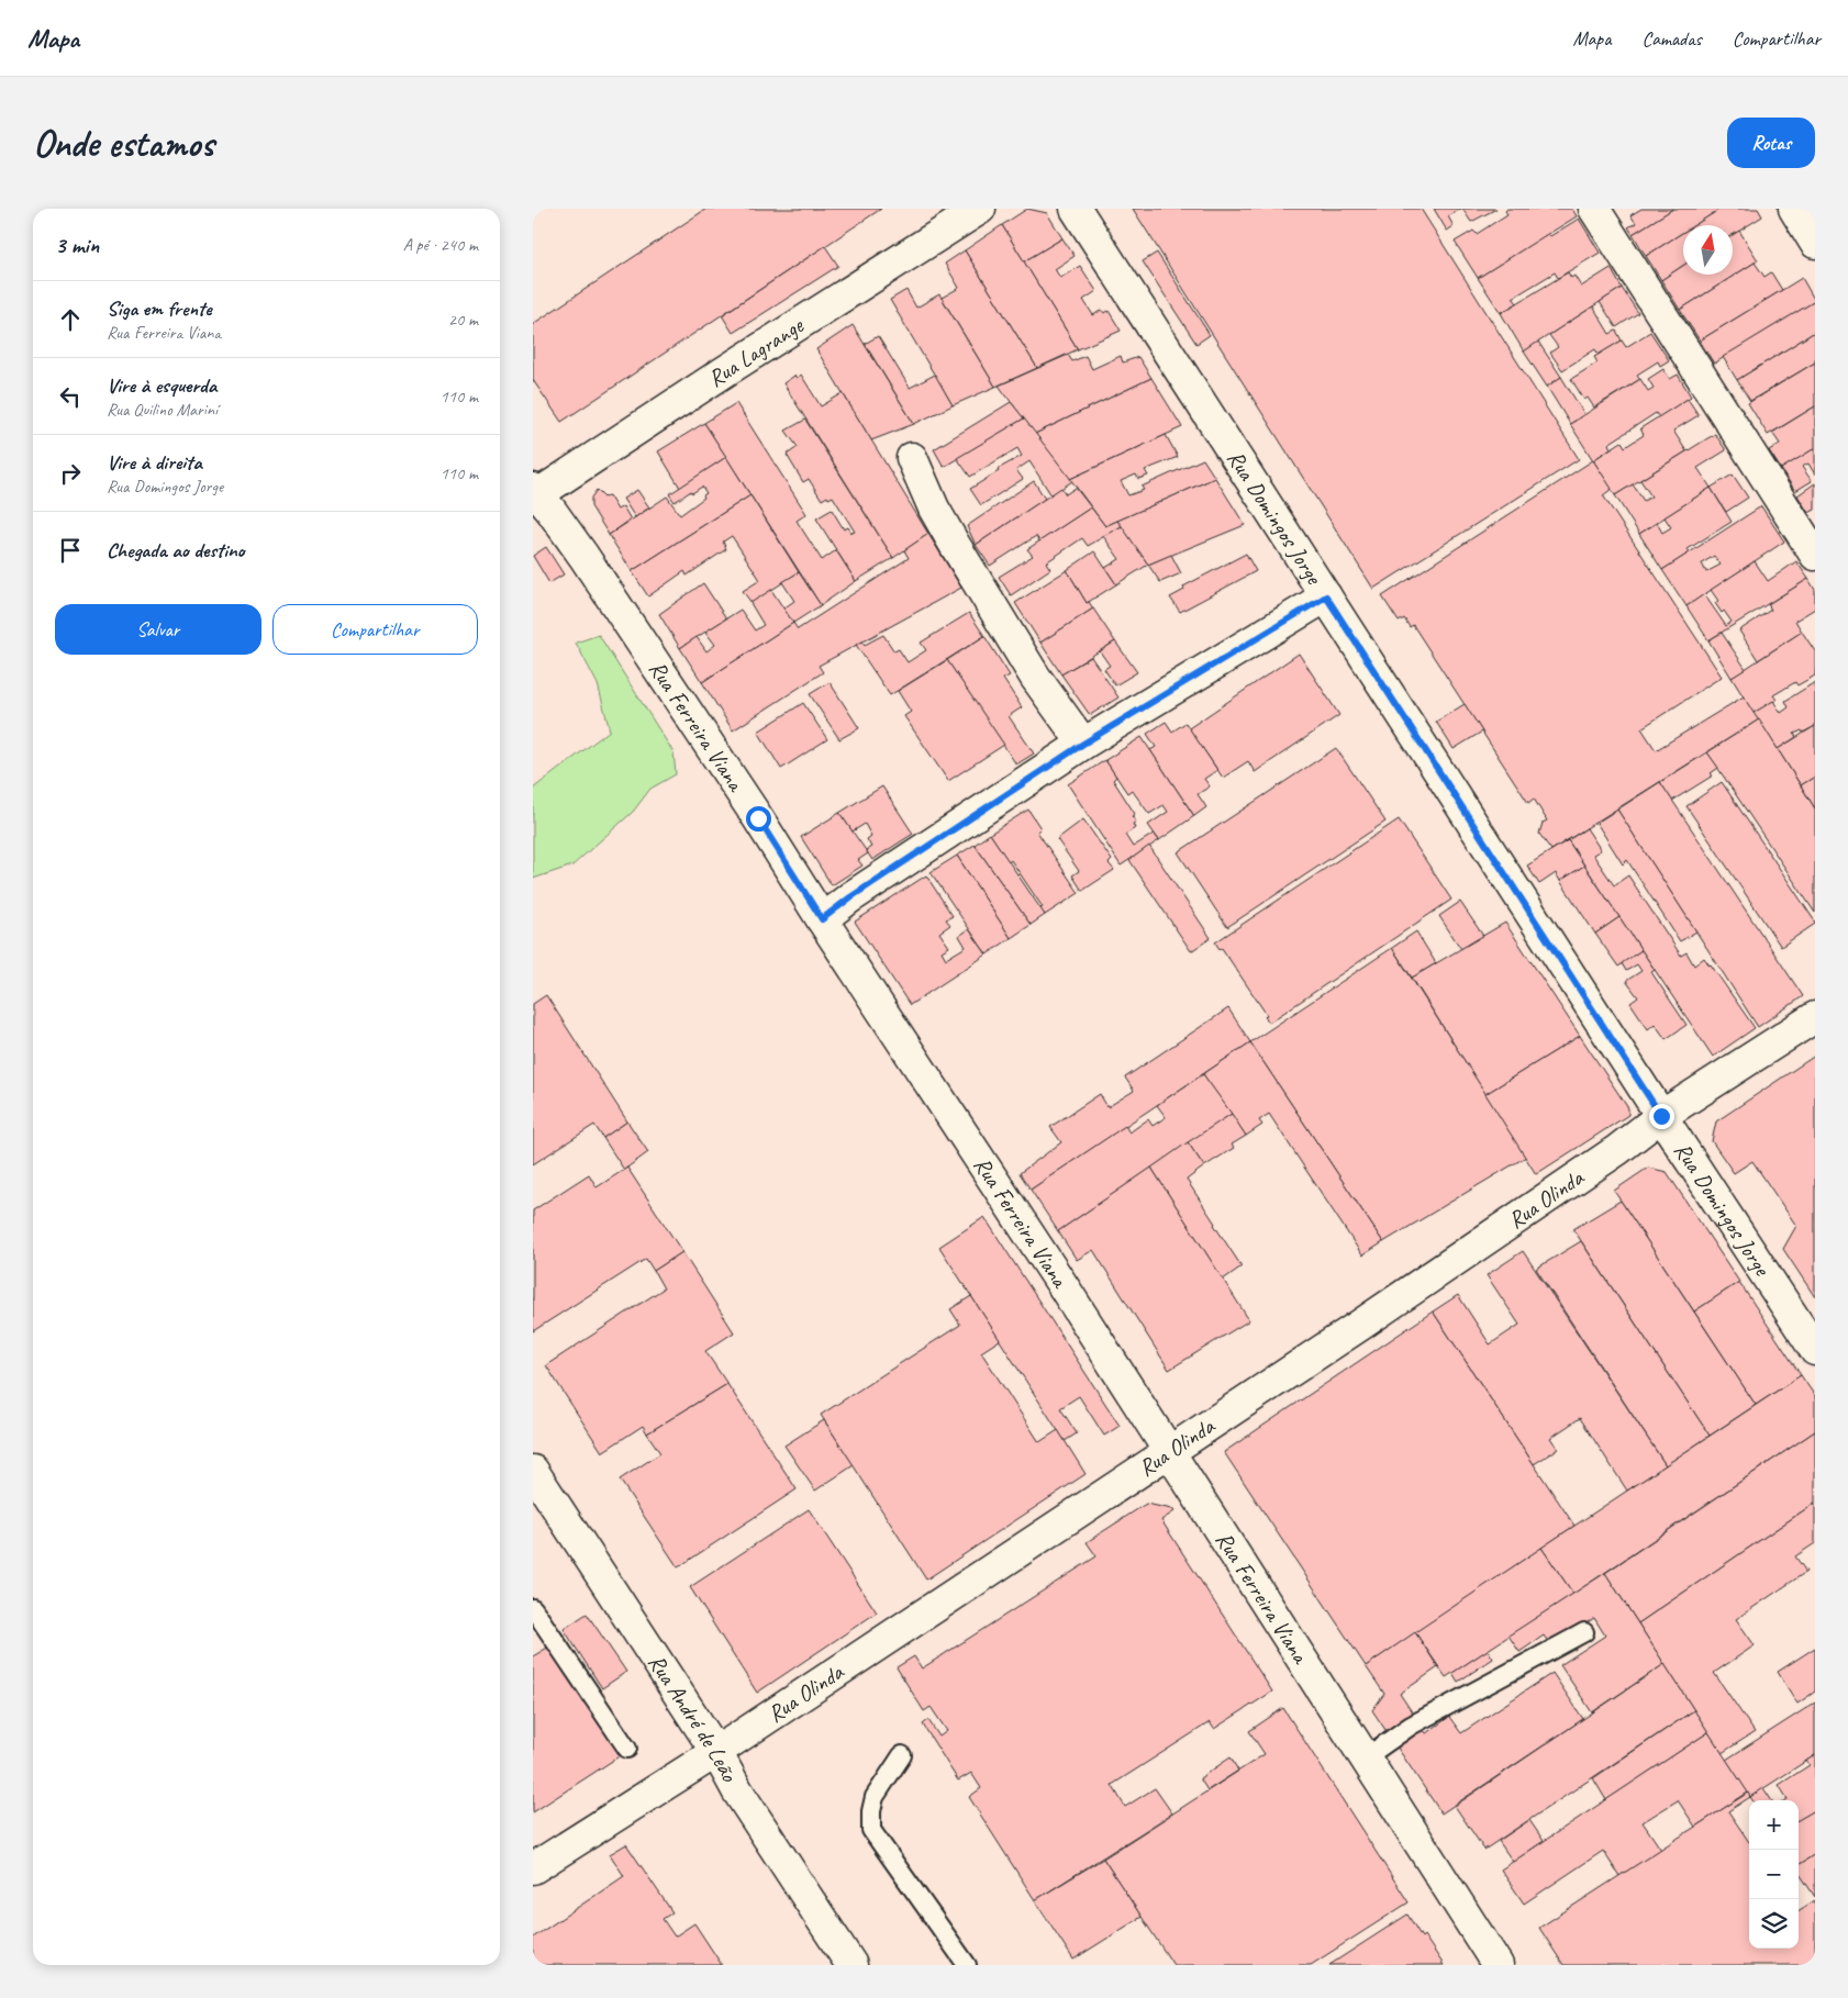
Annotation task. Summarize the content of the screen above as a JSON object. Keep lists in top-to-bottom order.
{
  "streets": {
    "street": [
      "Rua Lagrange",
      "Rua Domingos Jorge",
      "Rua Ferreira Viana",
      "Rua Olinda",
      "Rua André de Leão"
    ]
  },
  "crossings": [
    ["Rua Lagrange", "Rua Ferreira Viana"],
    ["Rua Domingos Jorge", "Rua Olinda"],
    ["Rua Ferreira Viana", "Rua Olinda"],
    ["Rua Olinda", "Rua André de Leão"]
  ],
  "north": "top",
  "page": {
    "header": "Mapa",
    "nav": ["Mapa", "Camadas", "Compartilhar"],
    "buttons": [
      "Rotas",
      ["Salvar", "Compartilhar"]
    ],
    "title": "Onde estamos",
    "heading": ["3 min", "A pé · 240 m"],
    "list": [
      ["Siga em frente", "Rua Ferreira Viana", "20 m"],
      ["Vire à esquerda", "Rua Quilino Mariní", "110 m"],
      ["Vire à direita", "Rua Domingos Jorge", "110 m"],
      "Chegada ao destino"
    ],
    "map_buttons": ["+", "−"]
  }
}
